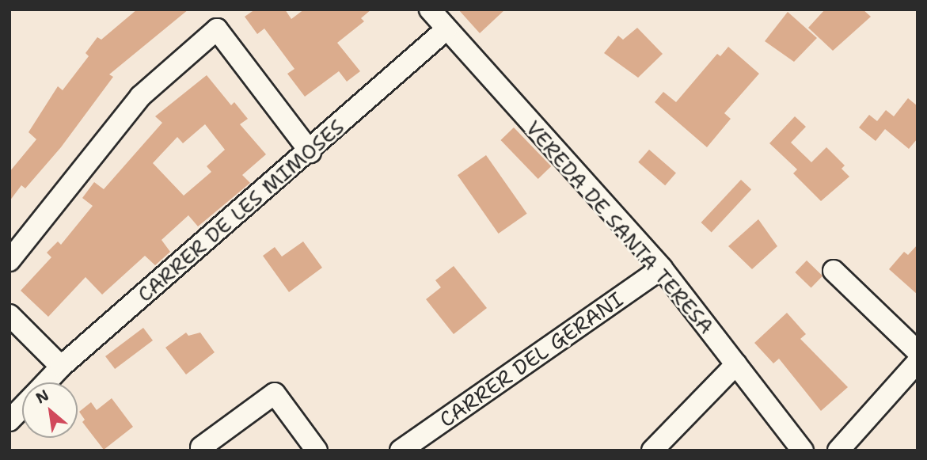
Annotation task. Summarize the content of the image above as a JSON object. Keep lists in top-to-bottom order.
{
  "streets": {
    "street": ["CARRER DE LES MIMOSES", "VEREDA DE SANTA TERESA", "CARRER DEL GERANI"]
  },
  "crossings": [
    ["CARRER DE LES MIMOSES", "VEREDA DE SANTA TERESA"],
    ["VEREDA DE SANTA TERESA", "CARRER DEL GERANI"]
  ],
  "north": "top left"
}
